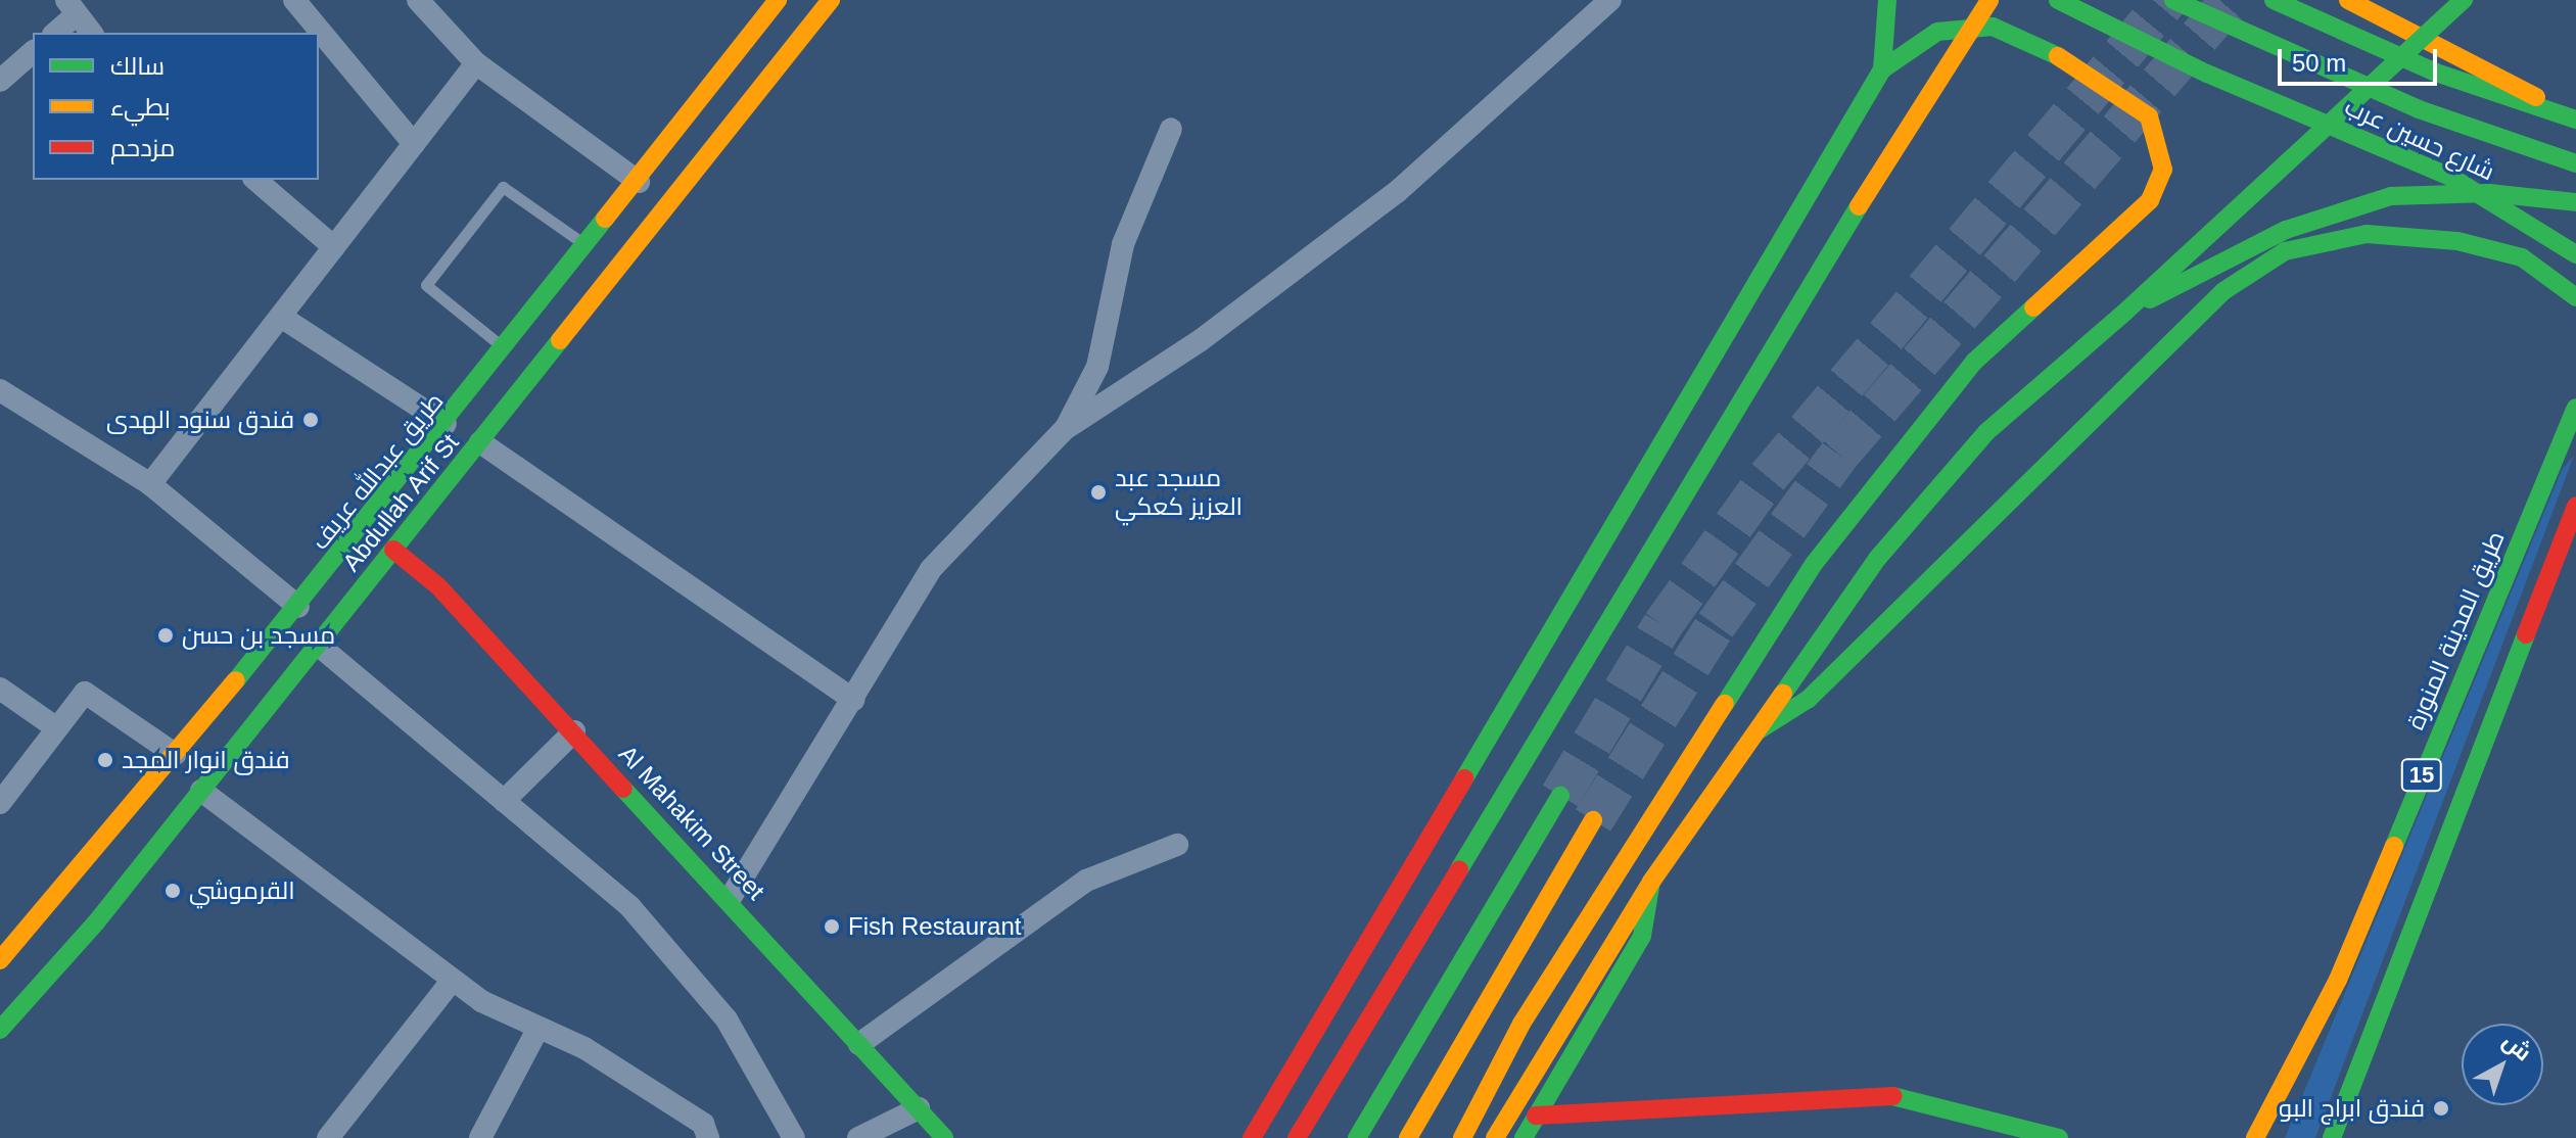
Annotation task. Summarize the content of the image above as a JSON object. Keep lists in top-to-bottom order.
{
  "streets": {
    "main road": [
      "شارع حسين عرب",
      "طريق عبدالله عريف",
      "Abdullah Arif St",
      "طريق المدينة المنورة",
      "15",
      "Al Mahakim Street"
    ]
  },
  "crossings": [
    ["Abdullah Arif St", "Al Mahakim Street"]
  ],
  "places": [
    "فندق سنود الهدى",
    "مسجد عبد العزيز كعكي",
    "مسجد بن حسن",
    "فندق انوار المجد",
    "القرموشي",
    "Fish Restaurant",
    "فندق ابراج البو"
  ],
  "legend": ["سالك", "بطيء", "مزدحم"],
  "scale_bar": "50 m",
  "north": "top right"
}
